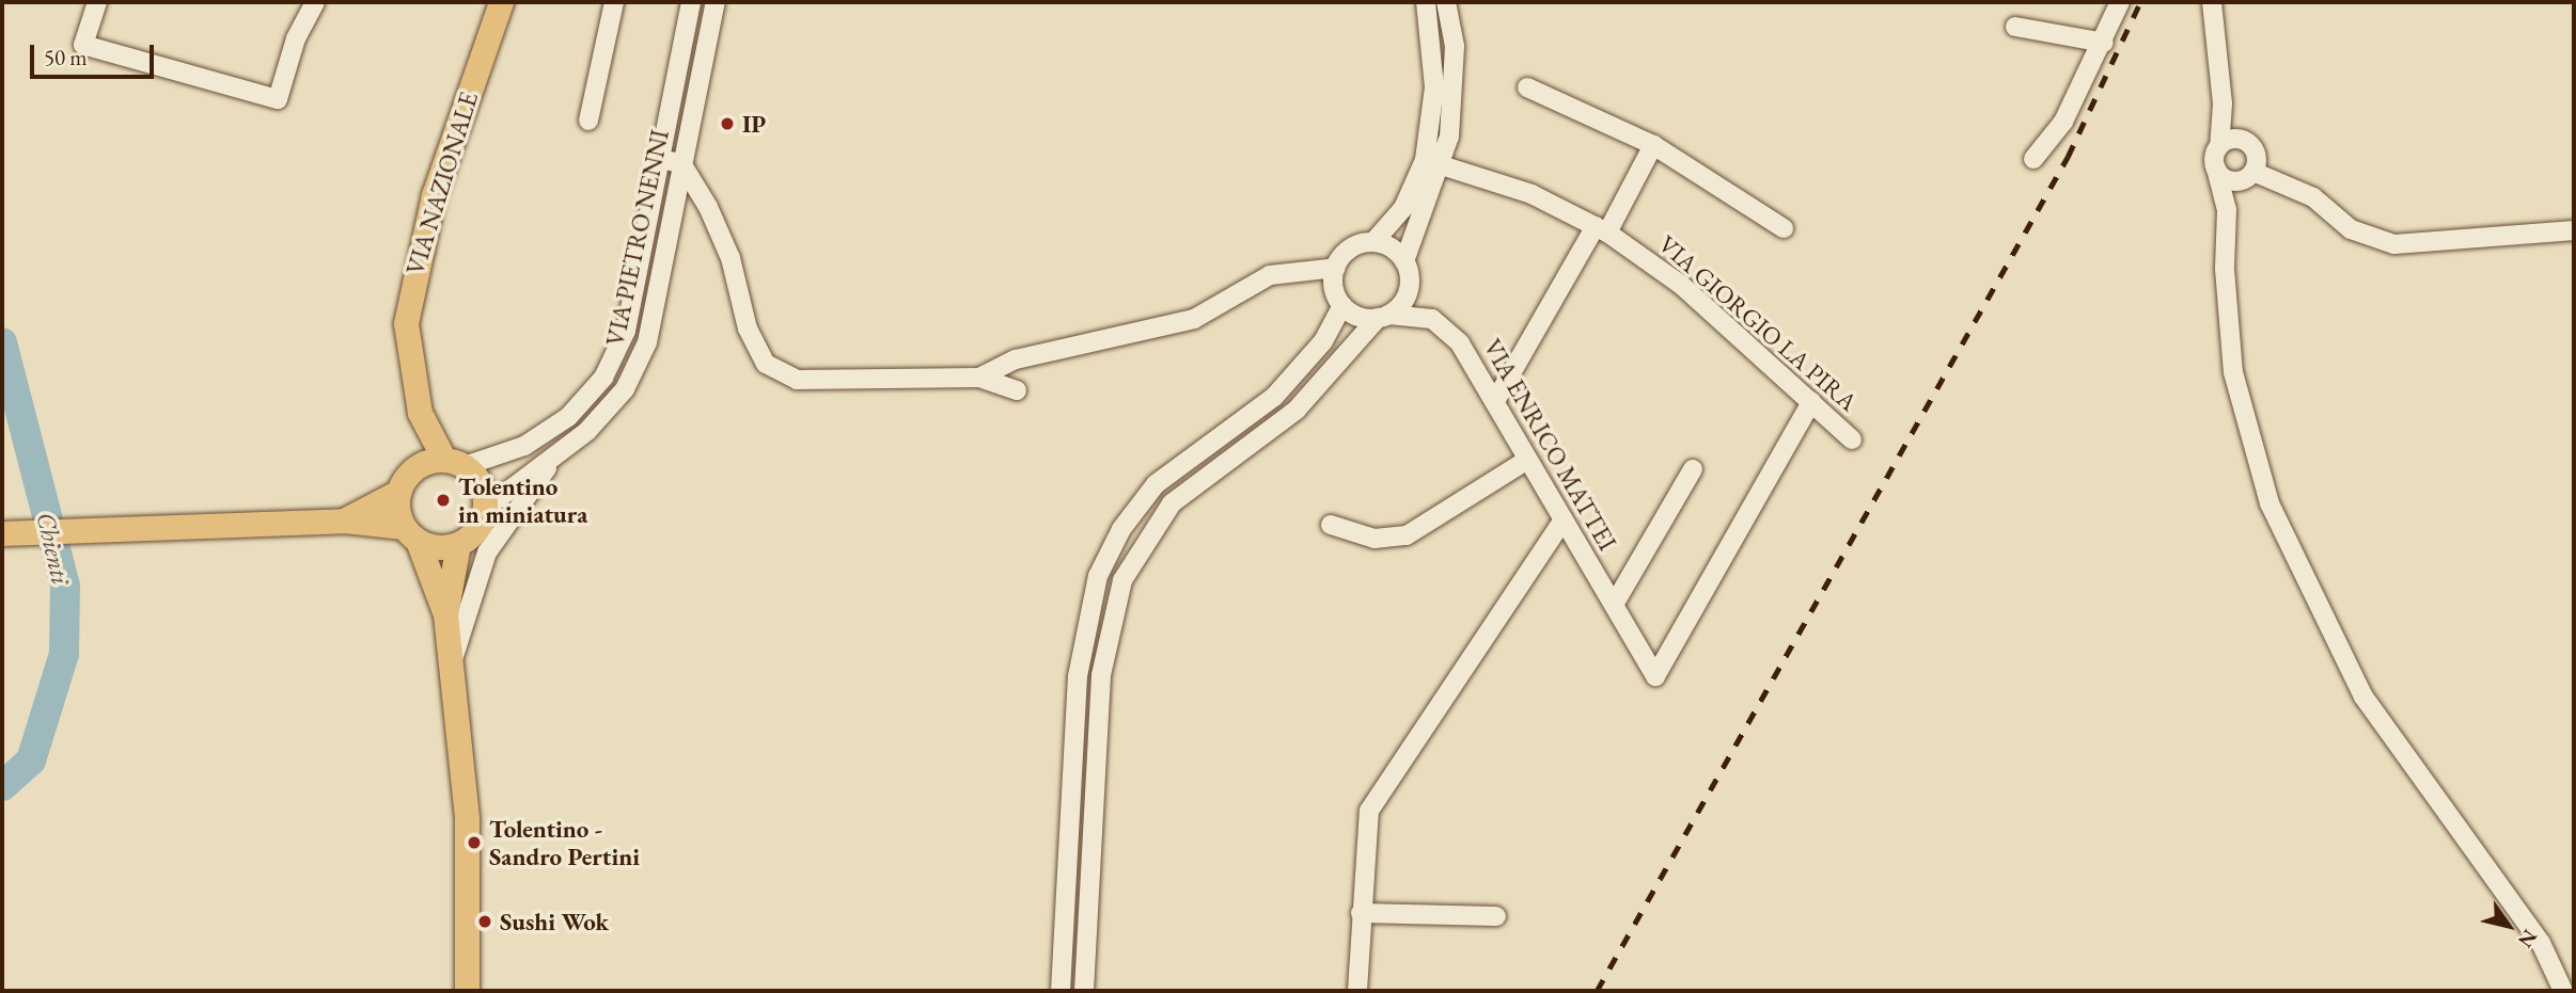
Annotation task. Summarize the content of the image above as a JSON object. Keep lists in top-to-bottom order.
{
  "streets": {
    "main road": ["VIA NAZIONALE"],
    "street": ["VIA PIETRO NENNI", "VIA GIORGIO LA PIRA", "VIA ENRICO MATTEI"]
  },
  "crossings": [
    ["VIA NAZIONALE", "VIA PIETRO NENNI"],
    ["VIA GIORGIO LA PIRA", "VIA ENRICO MATTEI"]
  ],
  "water": ["Chienti"],
  "places": [
    "IP",
    "Tolentino in miniatura",
    "Tolentino - Sandro Pertini",
    "Sushi Wok"
  ],
  "scale_bar": "50 m",
  "north": "bottom right"
}
